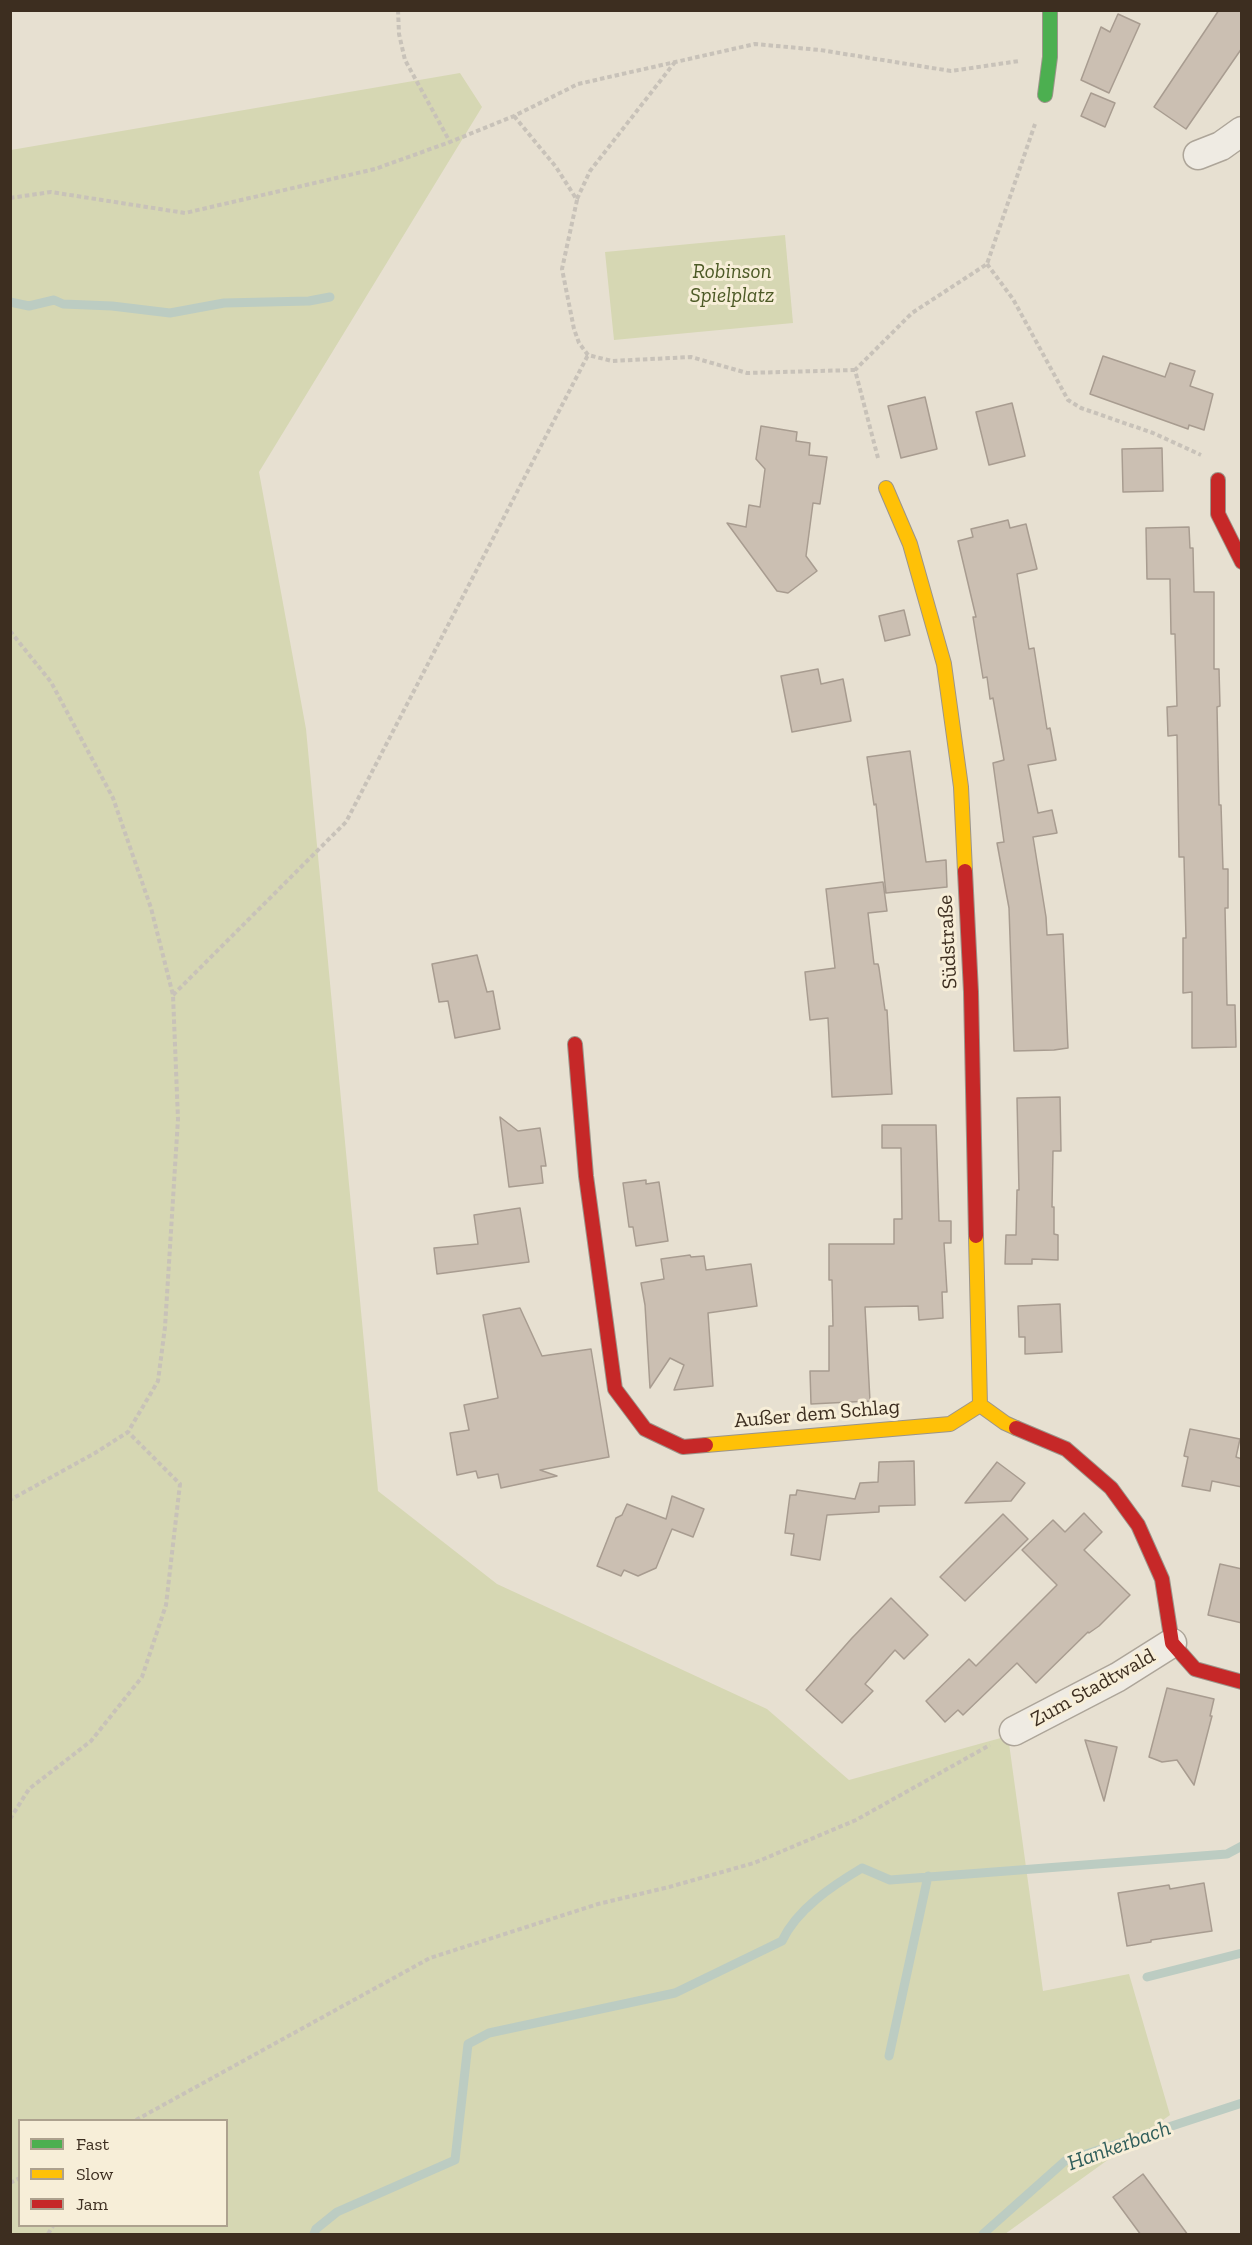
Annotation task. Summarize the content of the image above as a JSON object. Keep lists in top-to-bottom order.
{
  "streets": {
    "street": ["Südstraße", "Außer dem Schlag", "Zum Stadtwald"]
  },
  "crossings": [
    ["Südstraße", "Außer dem Schlag"]
  ],
  "water": ["Hankerbach"],
  "parks": ["Robinson Spielplatz"],
  "legend": ["Fast", "Slow", "Jam"]
}
